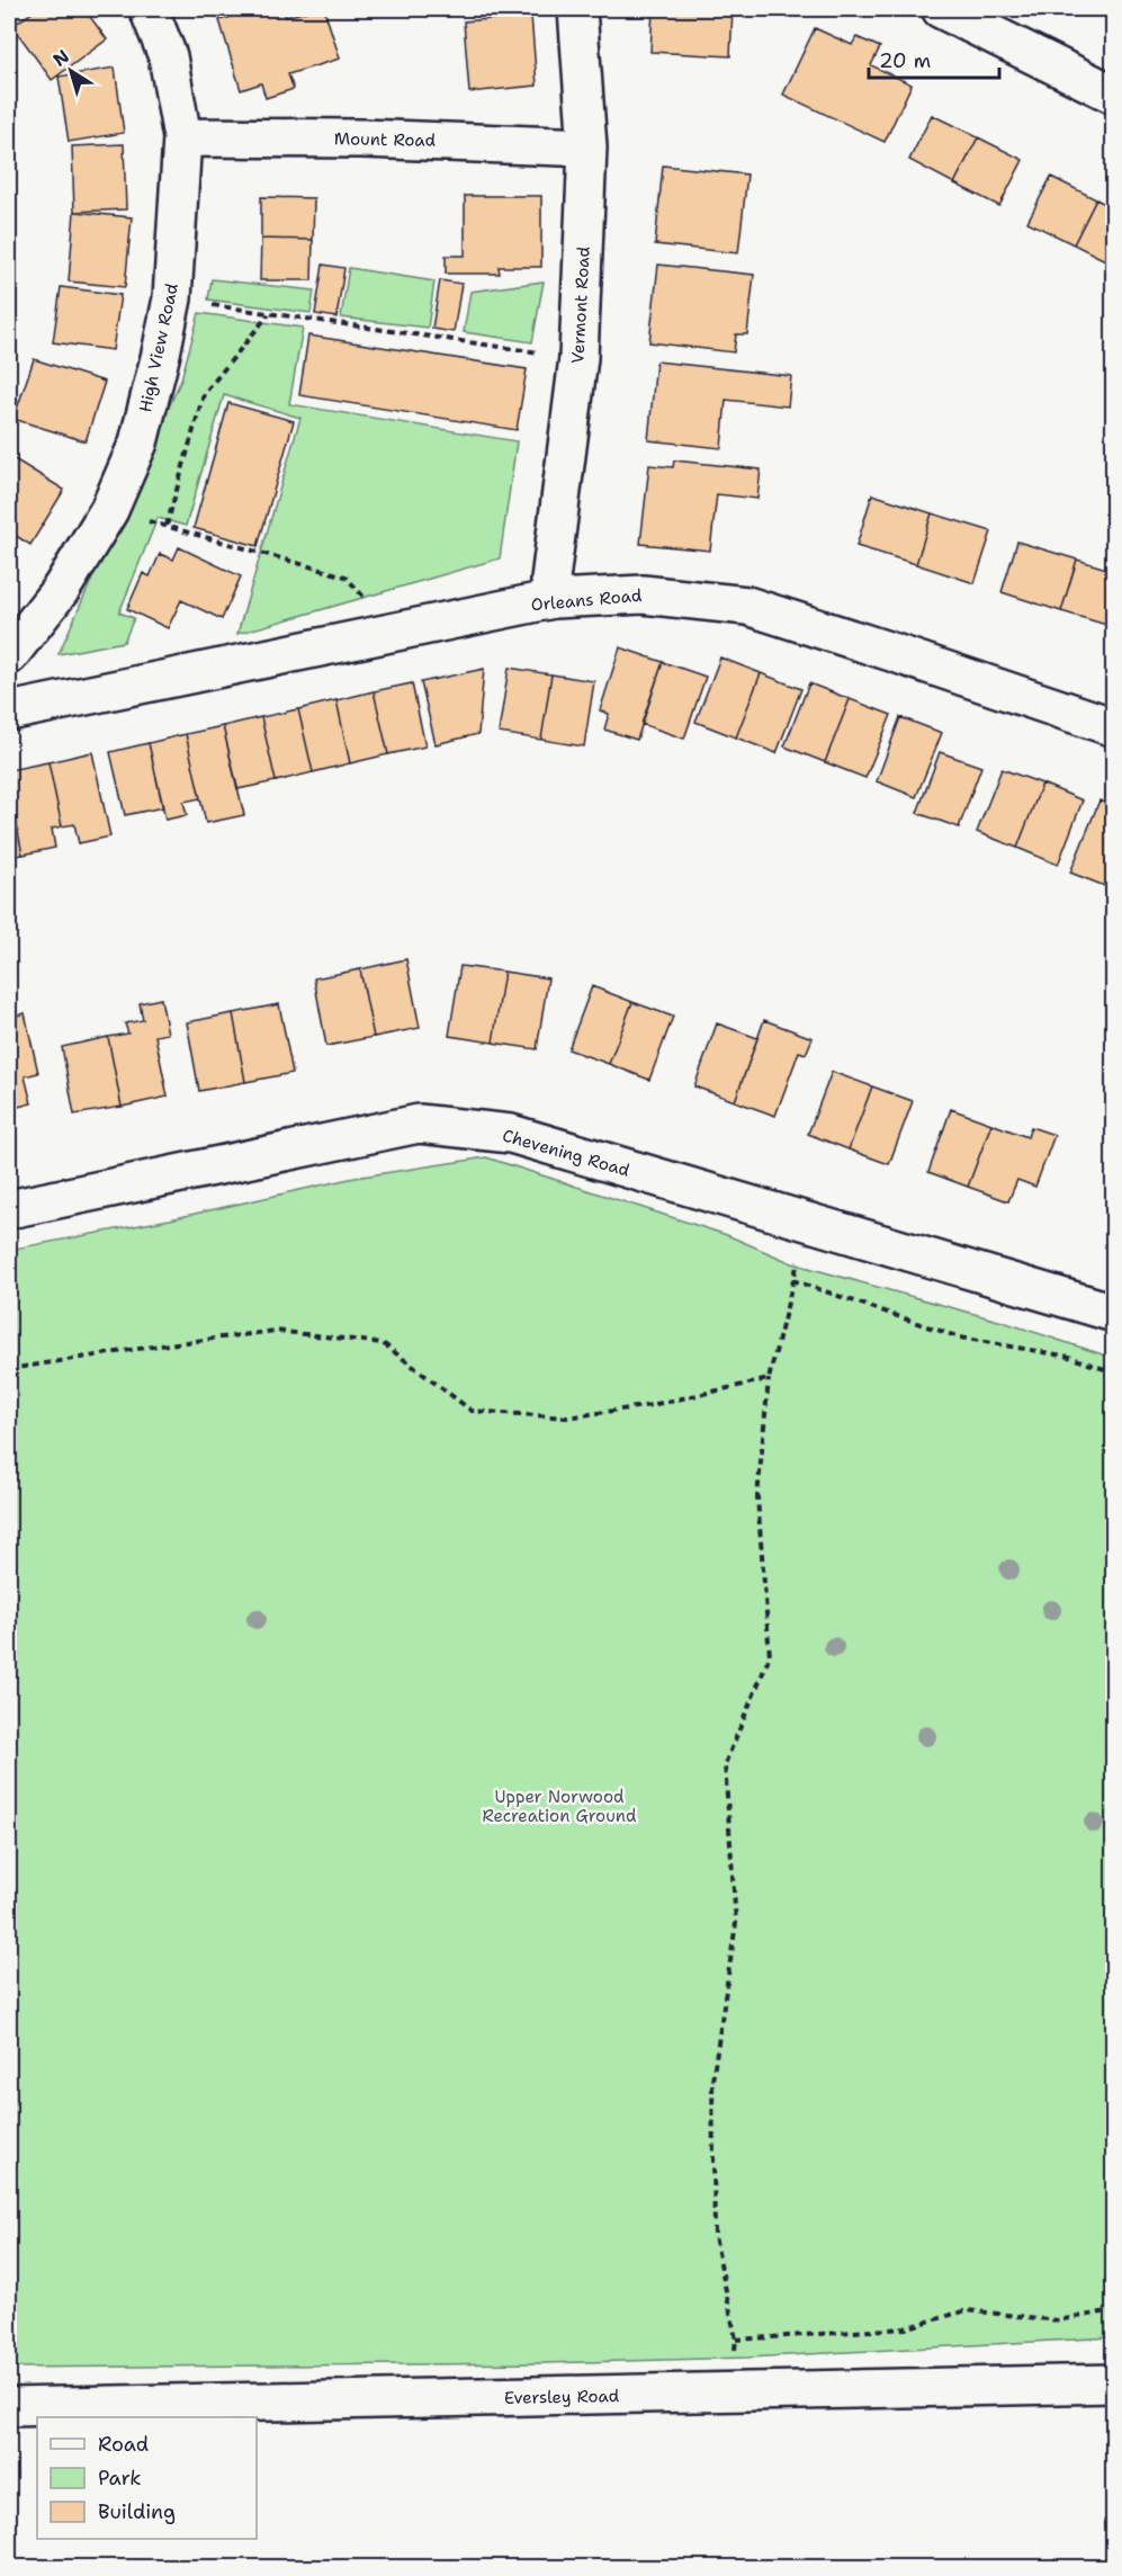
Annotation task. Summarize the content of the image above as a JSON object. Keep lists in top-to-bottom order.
{
  "streets": {
    "street": [
      "Mount Road",
      "Vermont Road",
      "High View Road",
      "Orleans Road",
      "Chevening Road",
      "Eversley Road"
    ]
  },
  "crossings": [
    ["Mount Road", "Vermont Road"],
    ["Mount Road", "High View Road"],
    ["Vermont Road", "Orleans Road"]
  ],
  "parks": ["Upper Norwood Recreation Ground"],
  "legend": ["Road", "Park", "Building"],
  "scale_bar": "20 m",
  "north": "top left"
}
